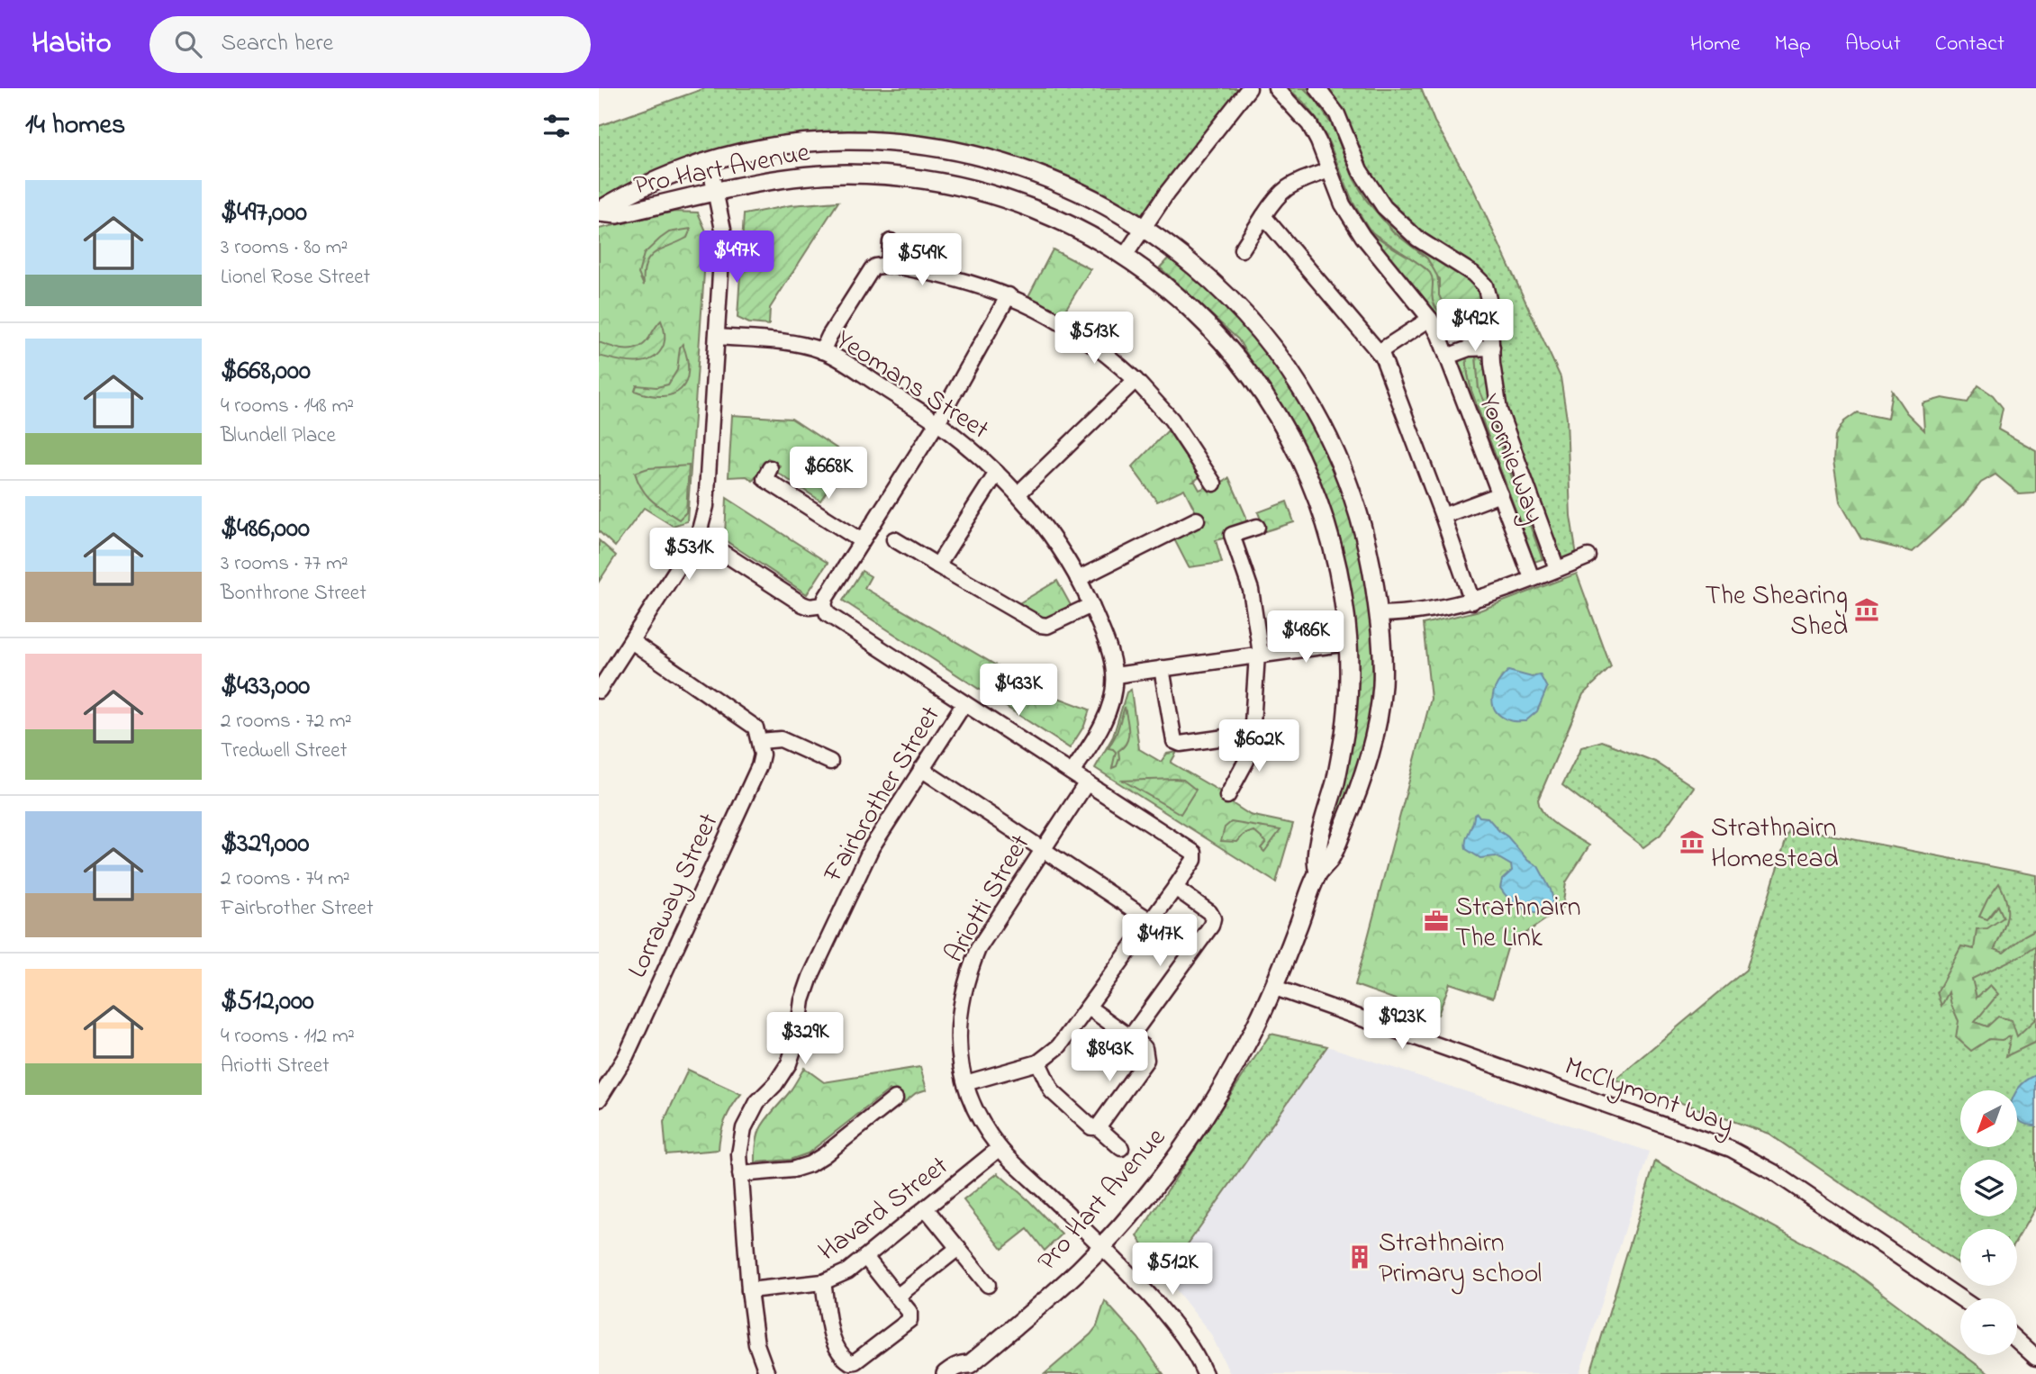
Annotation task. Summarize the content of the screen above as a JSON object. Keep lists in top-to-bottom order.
{
  "streets": {
    "street": [
      "Pro Hart Avenue",
      "Yeomans Street",
      "Yoornie Way",
      "Fairbrother Street",
      "Lorraway Street",
      "Ariotti Street",
      "McClymont Way",
      "Havard Street"
    ]
  },
  "crossings": [
    ["Pro Hart Avenue", "Ariotti Street"],
    ["Pro Hart Avenue", "McClymont Way"],
    ["Fairbrother Street", "Havard Street"],
    ["Ariotti Street", "Havard Street"]
  ],
  "places": {
    "museum": ["The Shearing Shed", "Strathnairn Homestead"],
    "office": ["Strathnairn The Link"],
    "building": ["Strathnairn Primary school"]
  },
  "north": "bottom left",
  "page": {
    "header": "Habito",
    "search": "Search here",
    "nav": [
      "Home",
      "Map",
      "About",
      "Contact"
    ],
    "heading": "14 homes",
    "list": [
      {
        "name": "$497,000",
        "note": "3 rooms · 80 m² · Lionel Rose Street"
      },
      {
        "name": "$668,000",
        "note": "4 rooms · 148 m² · Blundell Place"
      },
      {
        "name": "$486,000",
        "note": "3 rooms · 77 m² · Bonthrone Street"
      },
      {
        "name": "$433,000",
        "note": "2 rooms · 72 m² · Tredwell Street"
      },
      {
        "name": "$329,000",
        "note": "2 rooms · 74 m² · Fairbrother Street"
      },
      {
        "name": "$512,000",
        "note": "4 rooms · 112 m² · Ariotti Street"
      }
    ],
    "price": [
      "$497K",
      "$549K",
      "$492K",
      "$513K",
      "$668K",
      "$531K",
      "$486K",
      "$433K",
      "$602K",
      "$417K",
      "$923K",
      "$329K",
      "$843K",
      "$512K"
    ],
    "map_buttons": ["+", "−"]
  }
}
